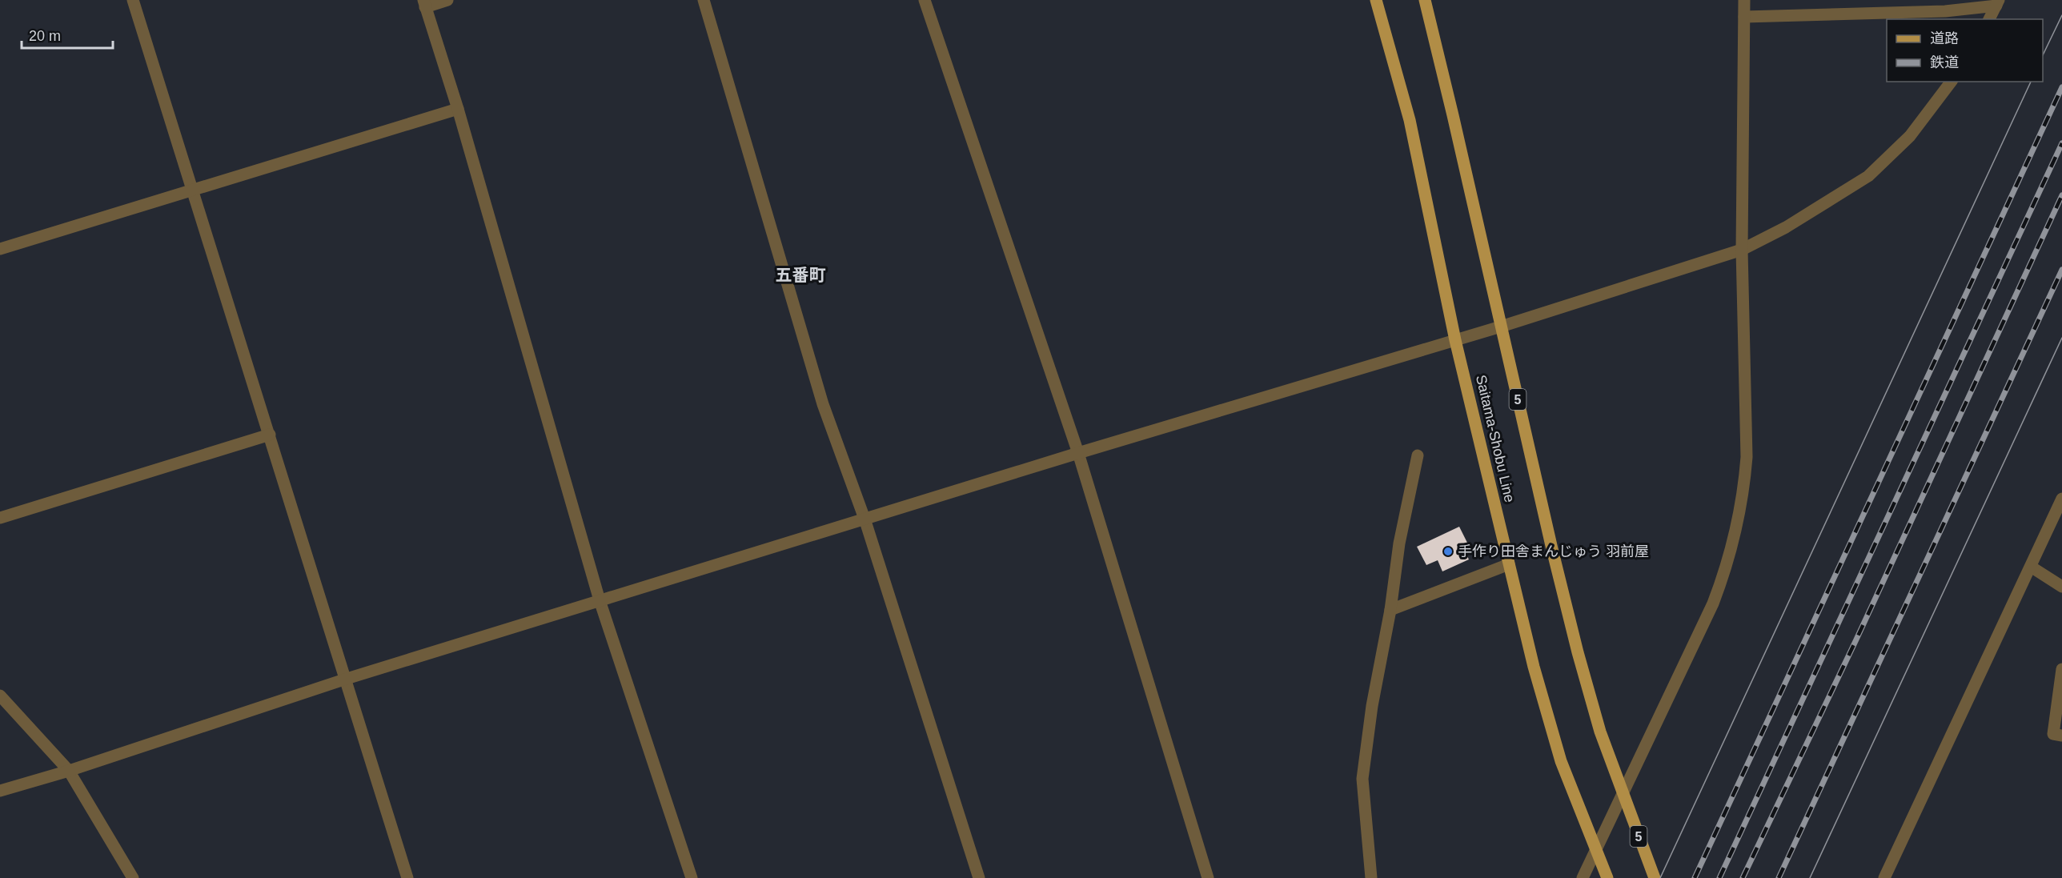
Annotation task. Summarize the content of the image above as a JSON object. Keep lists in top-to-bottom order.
{
  "streets": {
    "main road": ["5", "Saitama-Shobu Line"]
  },
  "districts": ["五番町"],
  "places": ["手作り田舎まんじゅう 羽前屋"],
  "legend": ["道路", "鉄道"],
  "scale_bar": "20 m"
}
